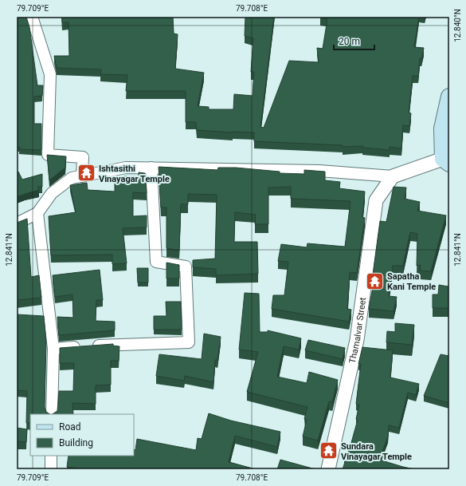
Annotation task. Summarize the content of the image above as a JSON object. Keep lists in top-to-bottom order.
{
  "streets": {
    "street": ["Thamalvar Street"]
  },
  "places": {
    "temple": ["Ishtasithi Vinayagar Temple", "Sapatha Kani Temple", "Sundara Vinayagar Temple"]
  },
  "legend": ["Road", "Building"],
  "scale_bar": "20 m",
  "coordinates": [
    "79.709°E",
    "79.708°E",
    "12.840°N",
    "12.841°N"
  ]
}
